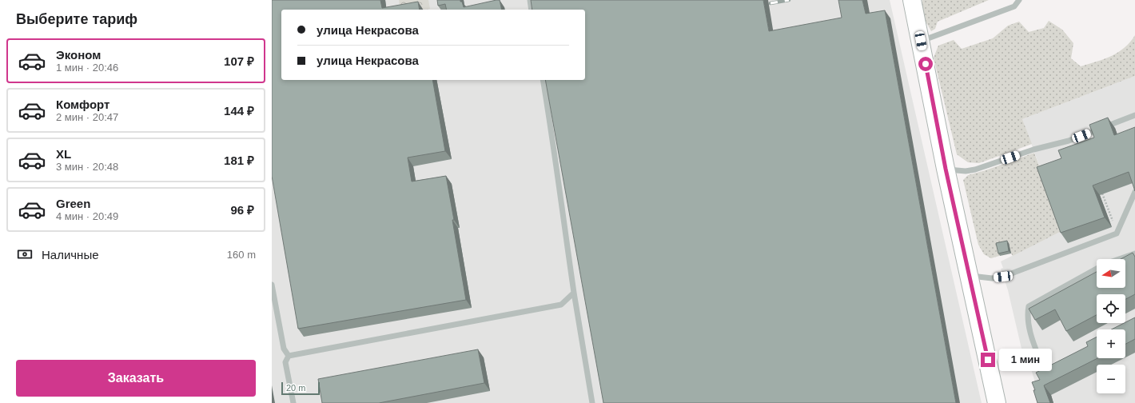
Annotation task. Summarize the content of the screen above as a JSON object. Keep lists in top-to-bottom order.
{
  "scale_bar": "20 m",
  "north": "left",
  "page": {
    "heading": "Выберите тариф",
    "banner": ["улица Некрасова", "улица Некрасова"],
    "list": [
      {
        "name": "Эконом",
        "note": "1 мин · 20:46",
        "value": "107 ₽"
      },
      {
        "name": "Комфорт",
        "note": "2 мин · 20:47",
        "value": "144 ₽"
      },
      {
        "name": "XL",
        "note": "3 мин · 20:48",
        "value": "181 ₽"
      },
      {
        "name": "Green",
        "note": "4 мин · 20:49",
        "value": "96 ₽"
      }
    ],
    "pay": ["Наличные", "160 m"],
    "map_buttons": ["+", "−"],
    "bubble": "1 мин",
    "buttons": "Заказать",
    "scale": "20 m"
  }
}
